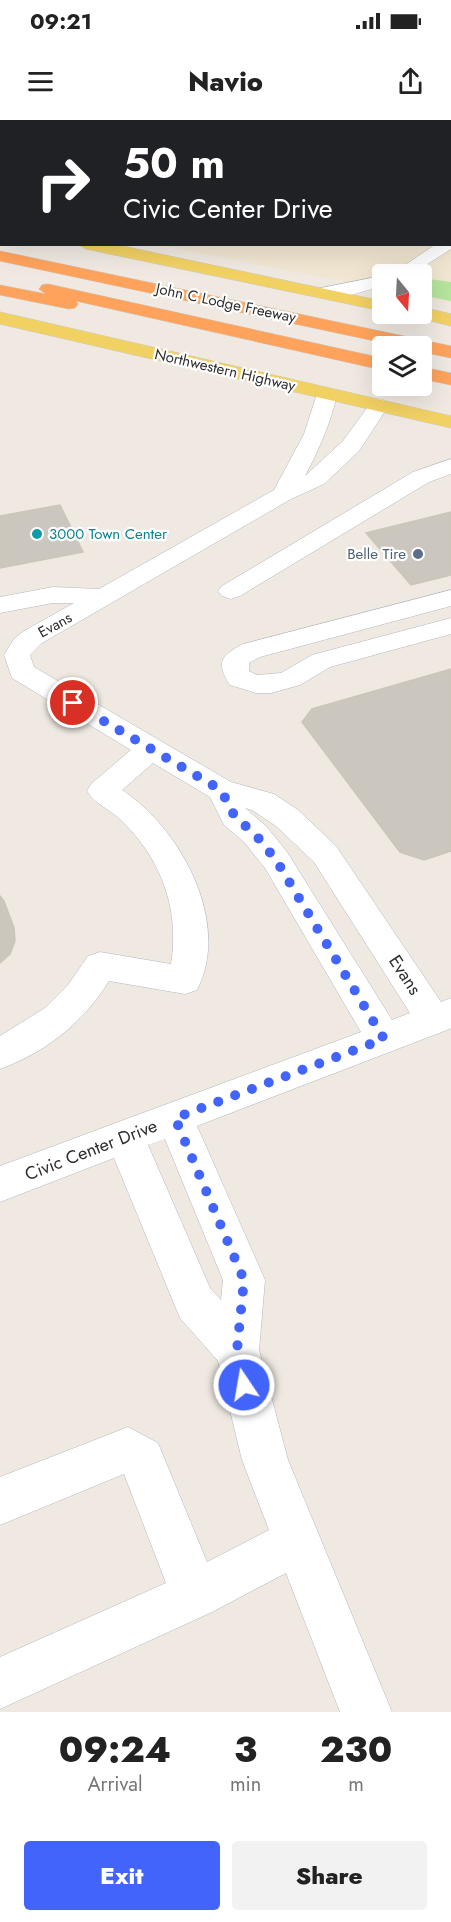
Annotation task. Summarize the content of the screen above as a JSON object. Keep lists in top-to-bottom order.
{
  "streets": {
    "highway": ["John C Lodge Freeway"],
    "main road": ["Northwestern Highway"],
    "street": ["Evans", "Civic Center Drive"]
  },
  "crossings": [
    ["Northwestern Highway", "Evans"],
    ["Evans", "Civic Center Drive"]
  ],
  "places": ["3000 Town Center", "Belle Tire"],
  "north": "bottom",
  "page": {
    "status": "09:21",
    "header": "Navio",
    "turn": ["50 m", "Civic Center Drive"],
    "eta": [
      "09:24",
      "Arrival",
      "3",
      "min",
      "230",
      "m"
    ],
    "buttons": ["Exit", "Share"]
  }
}
